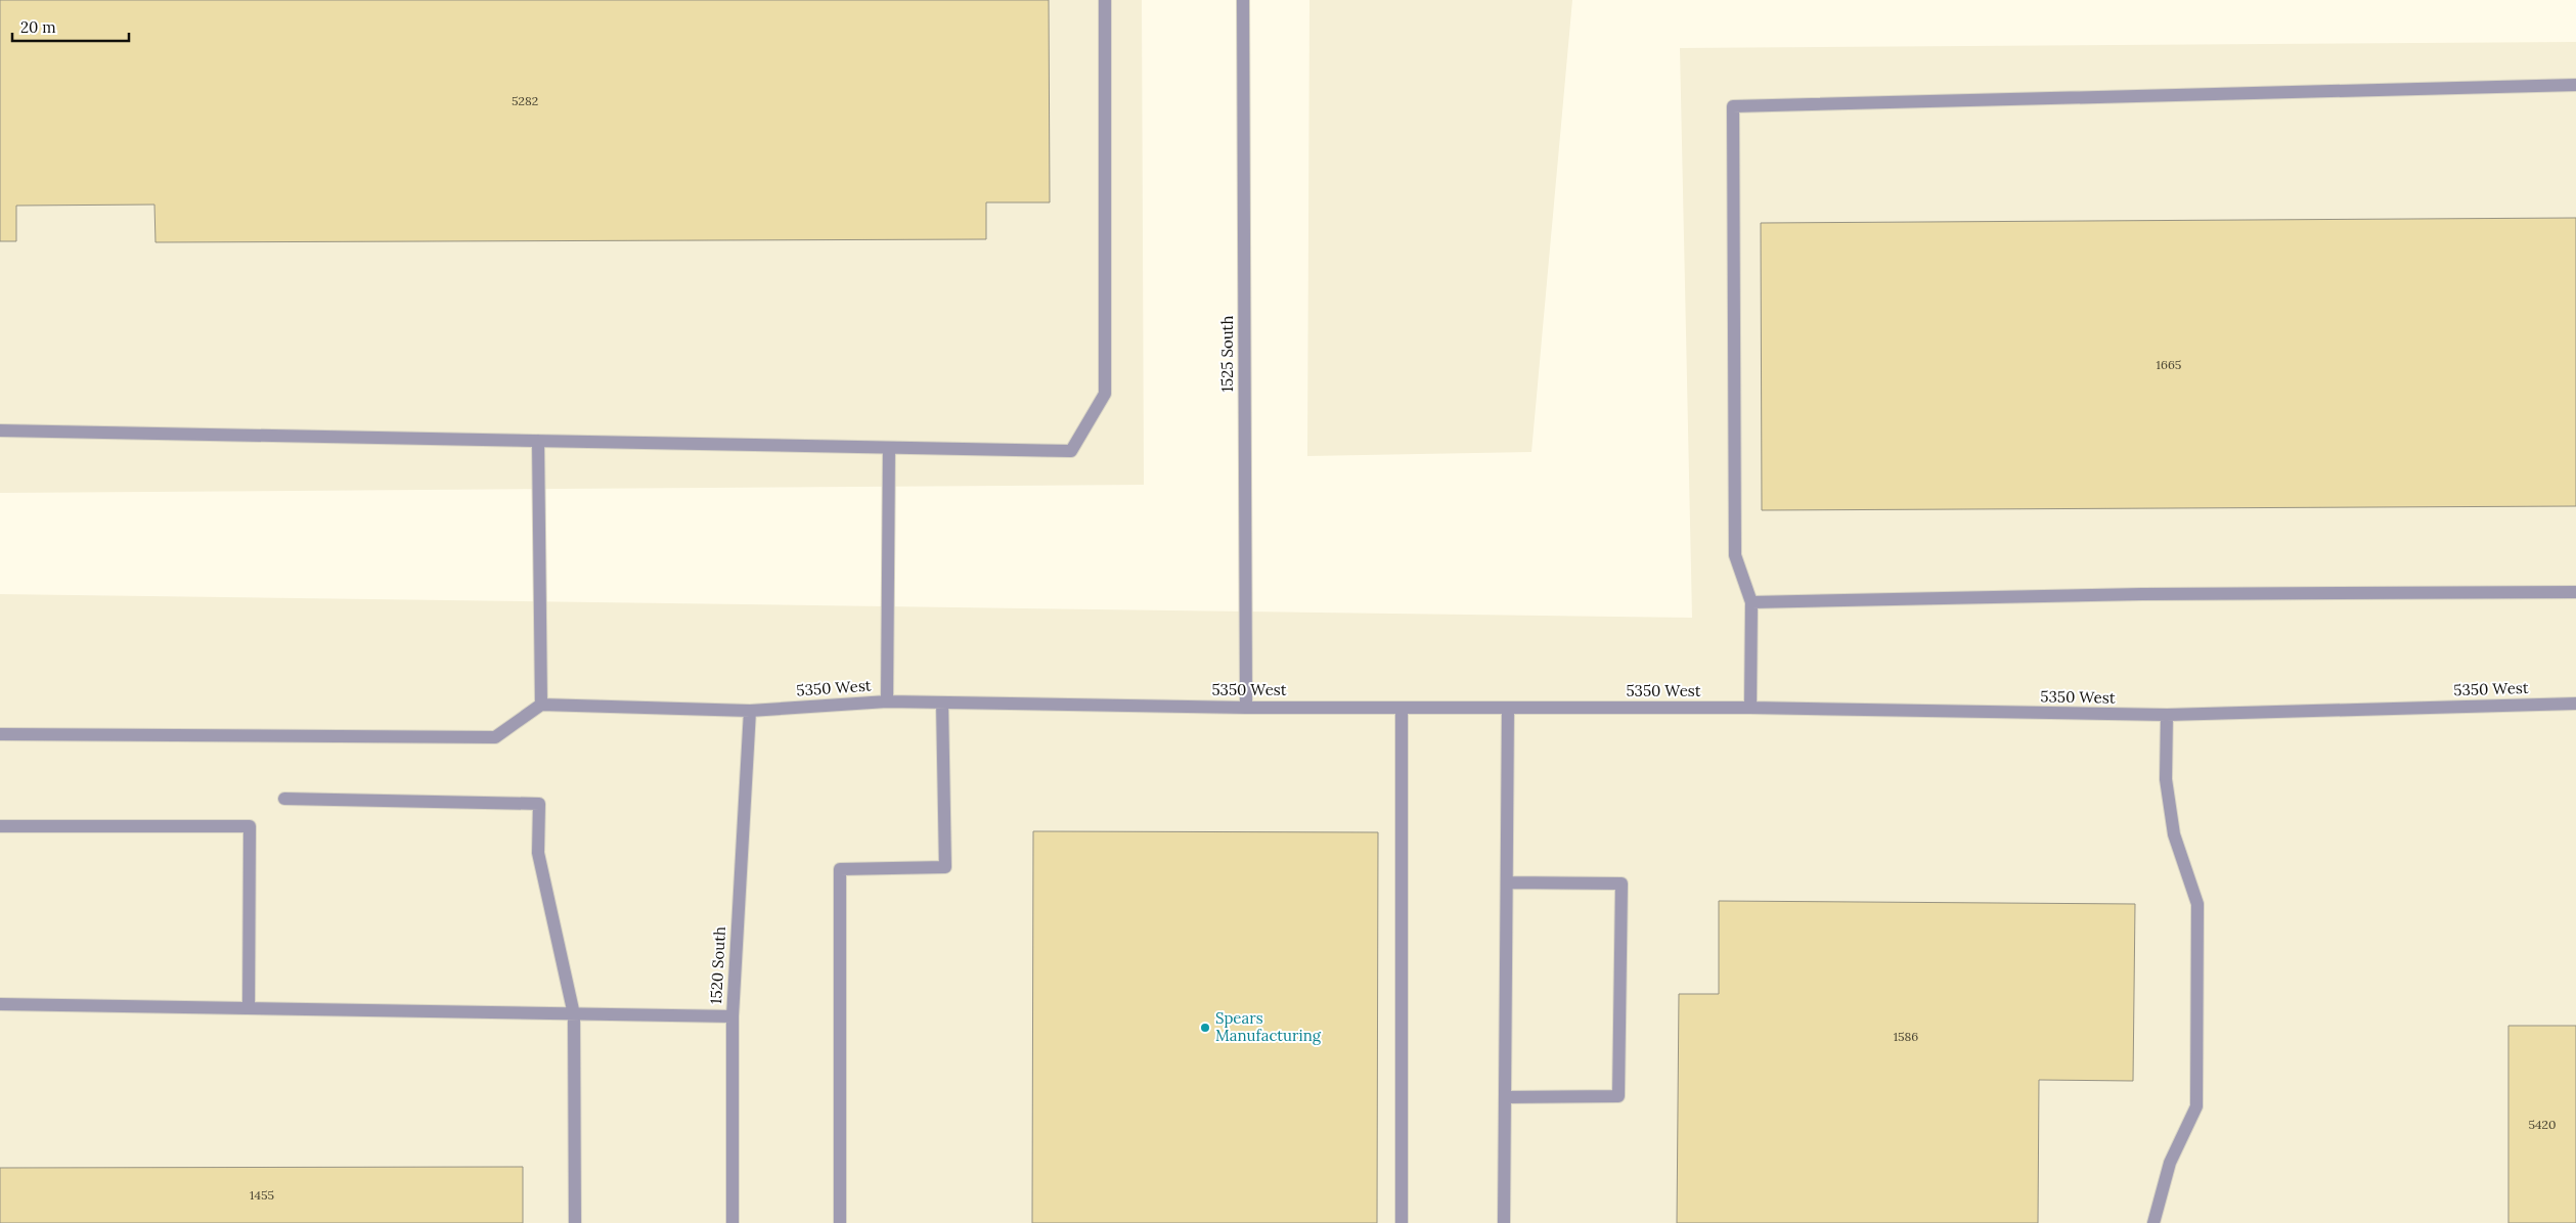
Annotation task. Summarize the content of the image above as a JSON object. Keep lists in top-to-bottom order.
{
  "streets": {
    "street": ["1525 South", "5350 West", "1520 South"]
  },
  "crossings": [
    ["1525 South", "5350 West"],
    ["5350 West", "1520 South"]
  ],
  "places": ["Spears Manufacturing"],
  "house_numbers": [
    "5282",
    "1665",
    "1586",
    "5420",
    "1455"
  ],
  "scale_bar": "20 m"
}
